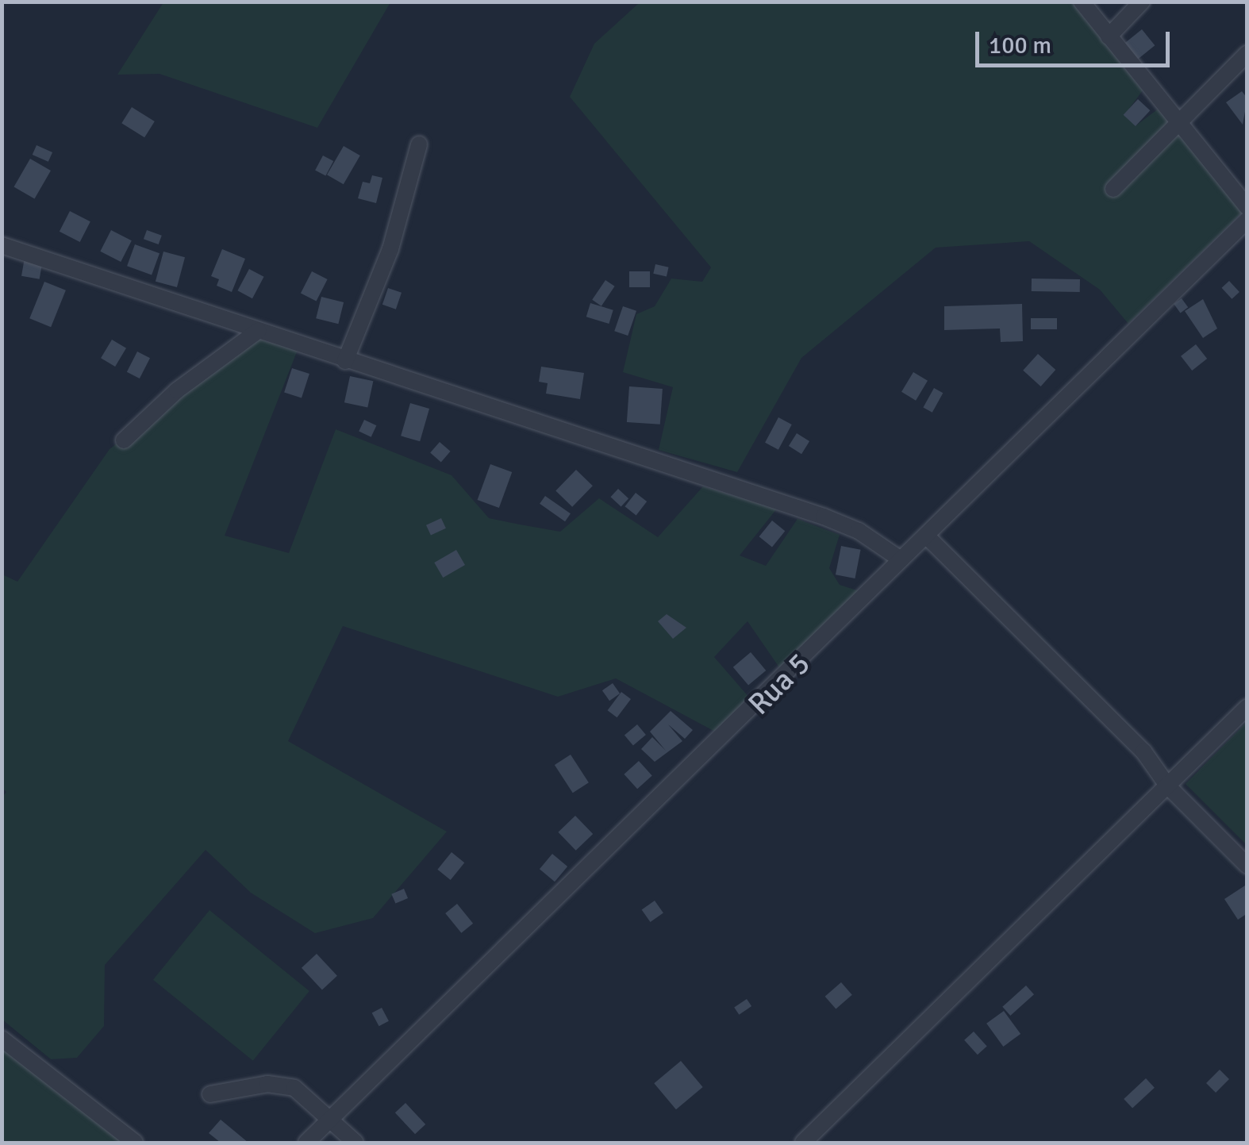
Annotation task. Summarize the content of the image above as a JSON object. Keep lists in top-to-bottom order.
{
  "streets": {
    "street": ["Rua 5"]
  },
  "scale_bar": "100 m"
}
